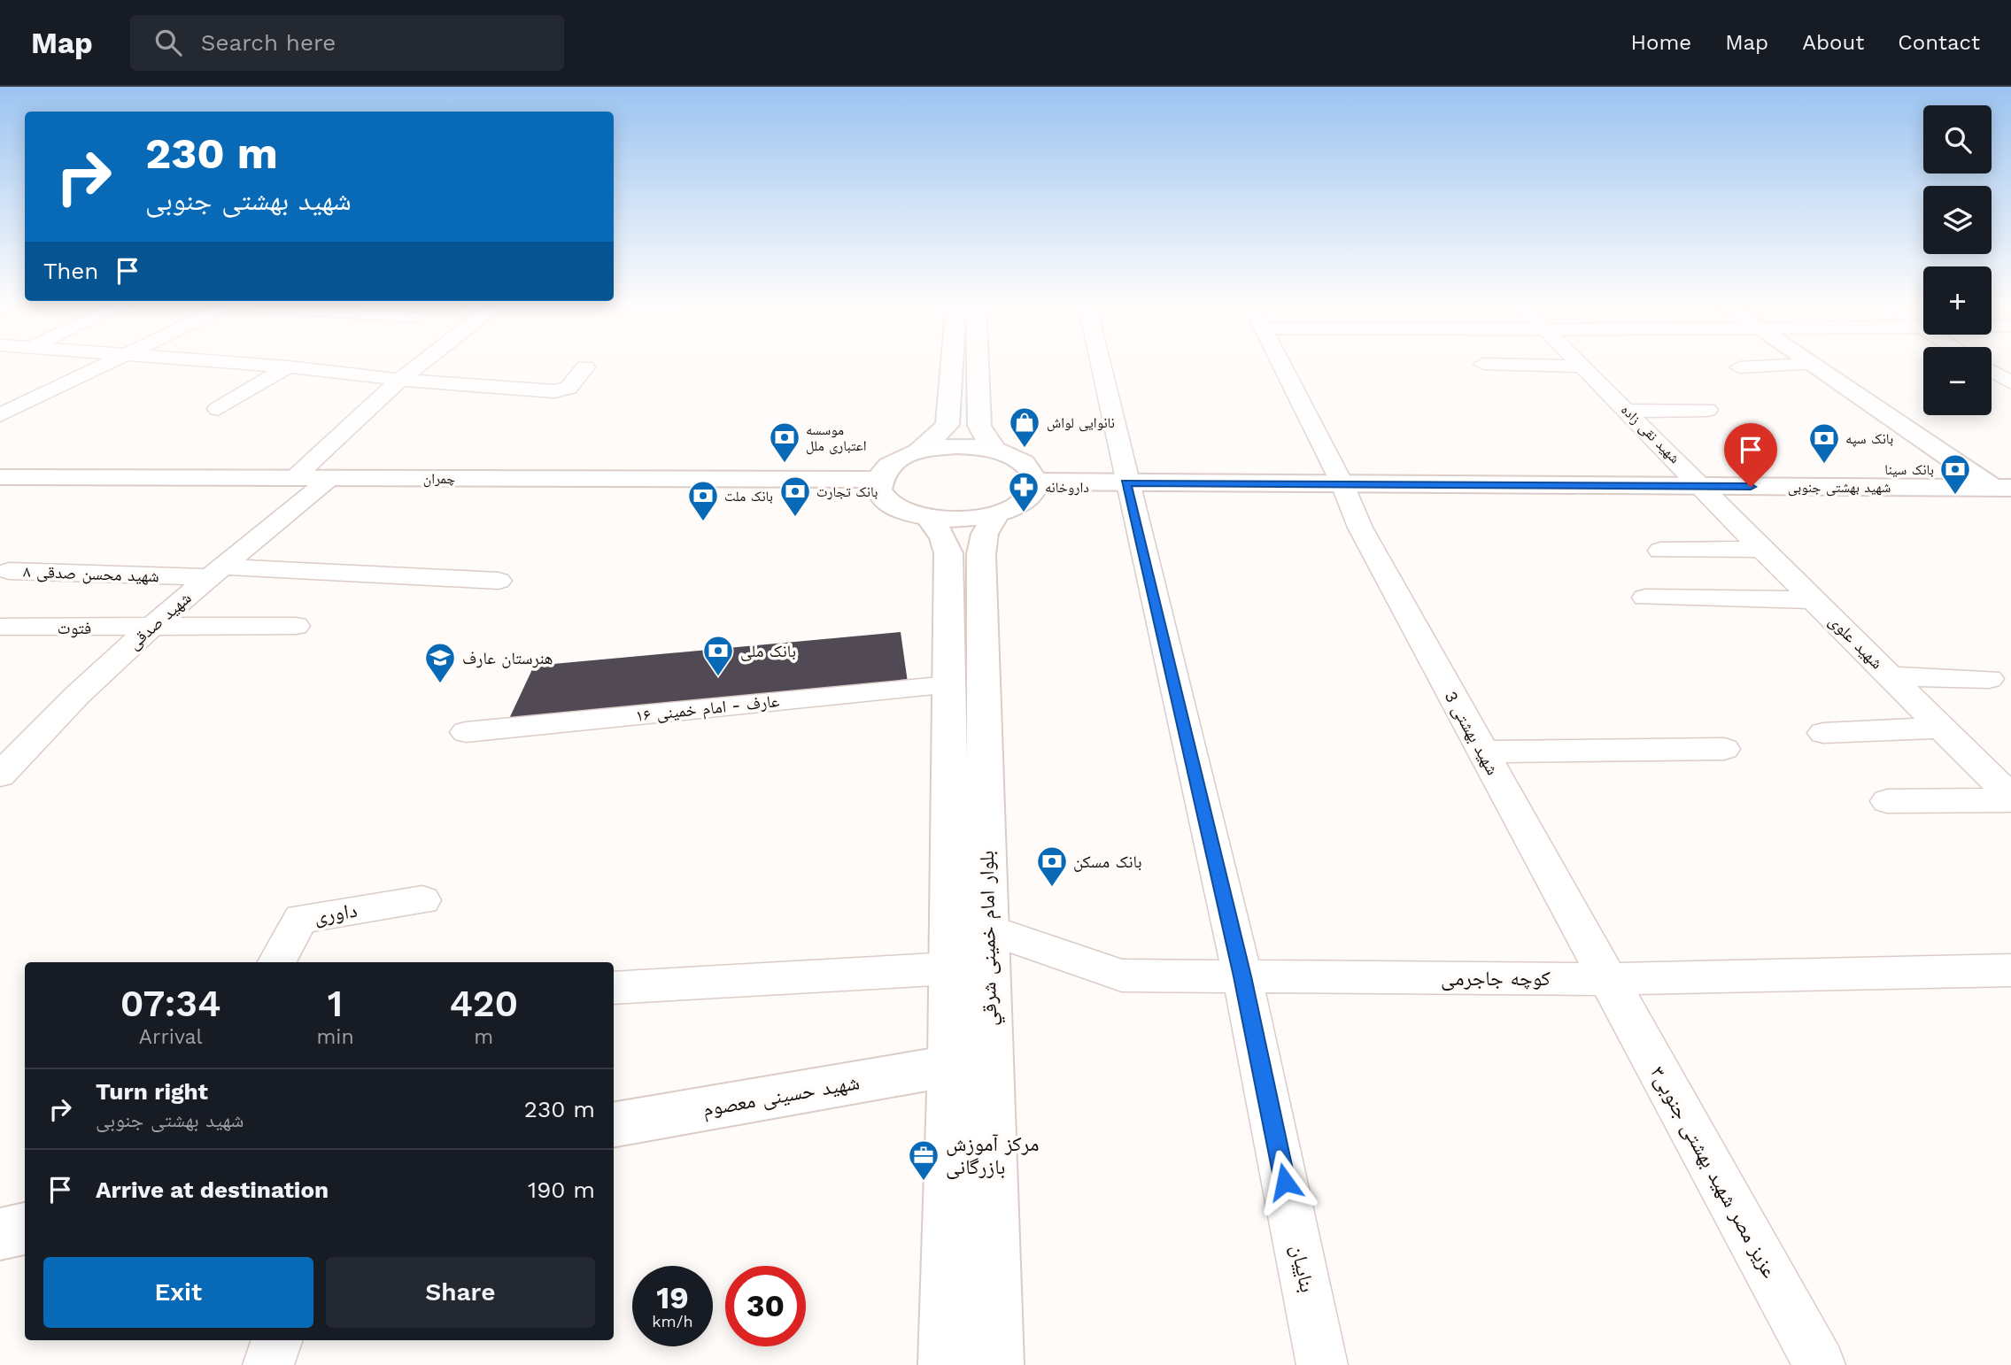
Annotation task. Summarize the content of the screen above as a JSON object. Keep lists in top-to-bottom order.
{
  "streets": {
    "main road": [
      "چمران",
      "شهید بهشتی جنوبی",
      "بلوار امام خمینی شرقي",
      "شهید حسینی معصوم"
    ],
    "street": [
      "شهید نقی زاده",
      "شهید محسن صدقی ۸",
      "شهید صدقی",
      "فتوت",
      "شهید علوی",
      "عارف - امام خمینی ۱۶",
      "شهید بهشتی 3",
      "داوری",
      "کوچه جاجرمی",
      "عزیز مصر شهید بهشتی جنوبی۳",
      "بناییان"
    ]
  },
  "crossings": [
    ["شهید نقی زاده", "شهید بهشتی جنوبی"],
    ["شهید نقی زاده", "شهید علوی"],
    ["چمران", "شهید صدقی"],
    ["شهید بهشتی جنوبی", "شهید علوی"],
    ["شهید بهشتی جنوبی", "شهید بهشتی 3"],
    ["شهید بهشتی جنوبی", "بناییان"],
    ["شهید محسن صدقی ۸", "شهید صدقی"],
    ["شهید صدقی", "فتوت"],
    ["عارف - امام خمینی ۱۶", "بلوار امام خمینی شرقي"],
    ["شهید بهشتی 3", "کوچه جاجرمی"],
    ["شهید بهشتی 3", "عزیز مصر شهید بهشتی جنوبی۳"],
    ["بلوار امام خمینی شرقي", "کوچه جاجرمی"],
    ["بلوار امام خمینی شرقي", "شهید حسینی معصوم"],
    ["کوچه جاجرمی", "عزیز مصر شهید بهشتی جنوبی۳"],
    ["کوچه جاجرمی", "بناییان"]
  ],
  "places": {
    "shop": ["نانوایی لواش"],
    "bank": [
      "موسسه اعتباری ملل",
      "بانک سپه",
      "بانک سینا",
      "بانک تجارت",
      "بانک ملت",
      "بانک ملی",
      "بانک مسکن"
    ],
    "pharmacy": ["داروخانه"],
    "school or university": ["هنرستان عارف"],
    "office": ["مرکز آموزش بازرگانی"]
  },
  "page": {
    "header": "Map",
    "search": "Search here",
    "nav": [
      "Home",
      "Map",
      "About",
      "Contact"
    ],
    "map_buttons": ["+", "−"],
    "turn": ["230 m", "شهید بهشتی جنوبی"],
    "then": "Then",
    "eta": [
      "07:34",
      "Arrival",
      "1",
      "min",
      "420",
      "m"
    ],
    "list": [
      {
        "name": "Turn right",
        "note": "شهید بهشتی جنوبی",
        "value": "230 m"
      },
      {
        "name": "Arrive at destination",
        "value": "190 m"
      }
    ],
    "buttons": ["Exit", "Share"],
    "speed": "19 km/h",
    "limit": "30"
  }
}
